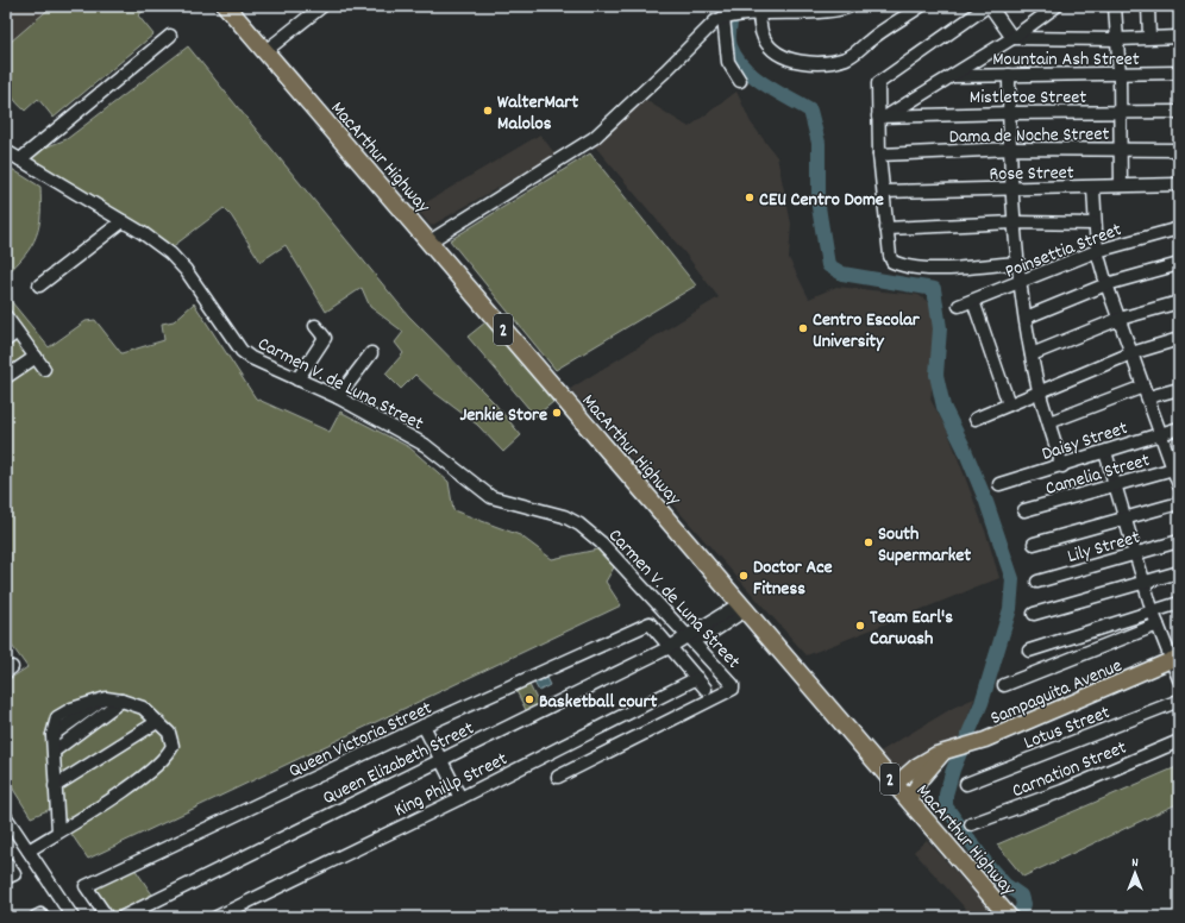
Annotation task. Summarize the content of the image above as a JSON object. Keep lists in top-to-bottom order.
{
  "streets": {
    "highway": ["MacArthur Highway", "2"],
    "main road": ["Sampaguita Avenue"],
    "street": [
      "Mountain Ash Street",
      "Mistletoe Street",
      "Dama de Noche Street",
      "Rose Street",
      "Poinsettia Street",
      "Carmen V. de Luna Street",
      "Daisy Street",
      "Camelia Street",
      "Lily Street",
      "Lotus Street",
      "Queen Victoria Street",
      "Queen Elizabeth Street",
      "Carnation Street",
      "King Phillp Street"
    ]
  },
  "crossings": [
    ["MacArthur Highway", "Sampaguita Avenue"],
    ["MacArthur Highway", "Queen Elizabeth Street"],
    ["Carmen V. de Luna Street", "Queen Elizabeth Street"],
    ["Queen Victoria Street", "Queen Elizabeth Street"]
  ],
  "places": [
    "WalterMart Malolos",
    "CEU Centro Dome",
    "Centro Escolar University",
    "Jenkie Store",
    "South Supermarket",
    "Doctor Ace Fitness",
    "Team Earl's Carwash",
    "Basketball court"
  ],
  "north": "top"
}
